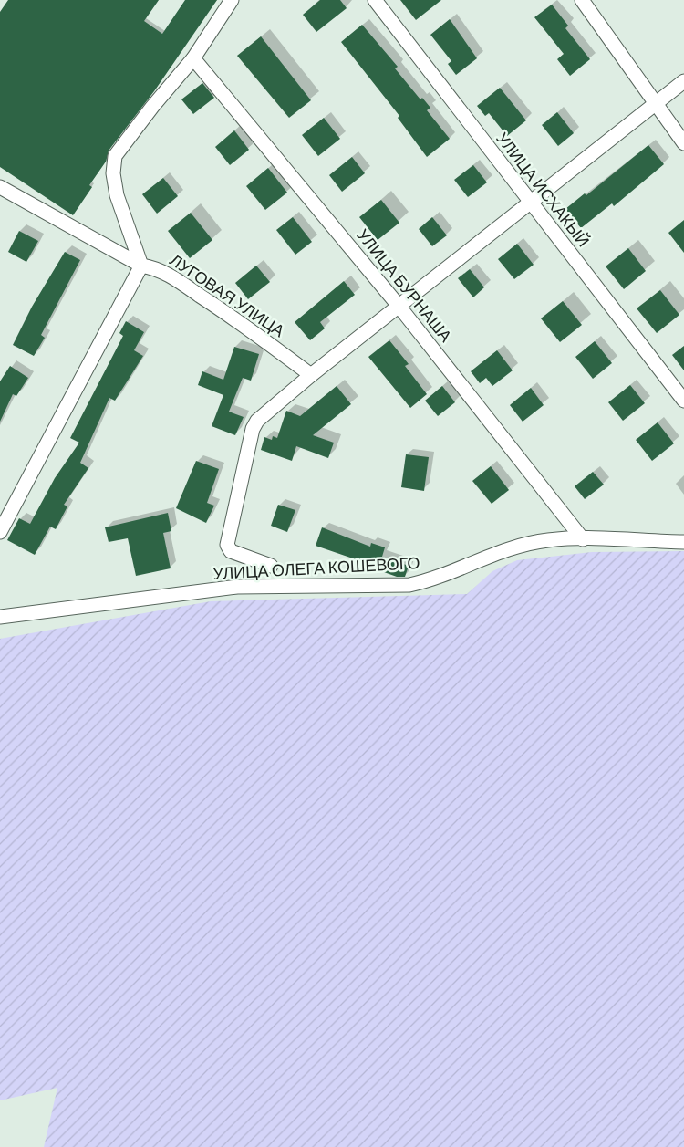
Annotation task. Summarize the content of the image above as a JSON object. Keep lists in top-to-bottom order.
{
  "streets": {
    "street": [
      "УЛИЦА ИСХАКЫЙ",
      "УЛИЦА БУРНАША",
      "ЛУГОВАЯ УЛИЦА",
      "УЛИЦА ОЛЕГА КОШЕВОГО"
    ]
  },
  "crossings": [
    ["УЛИЦА БУРНАША", "УЛИЦА ОЛЕГА КОШЕВОГО"]
  ]
}
